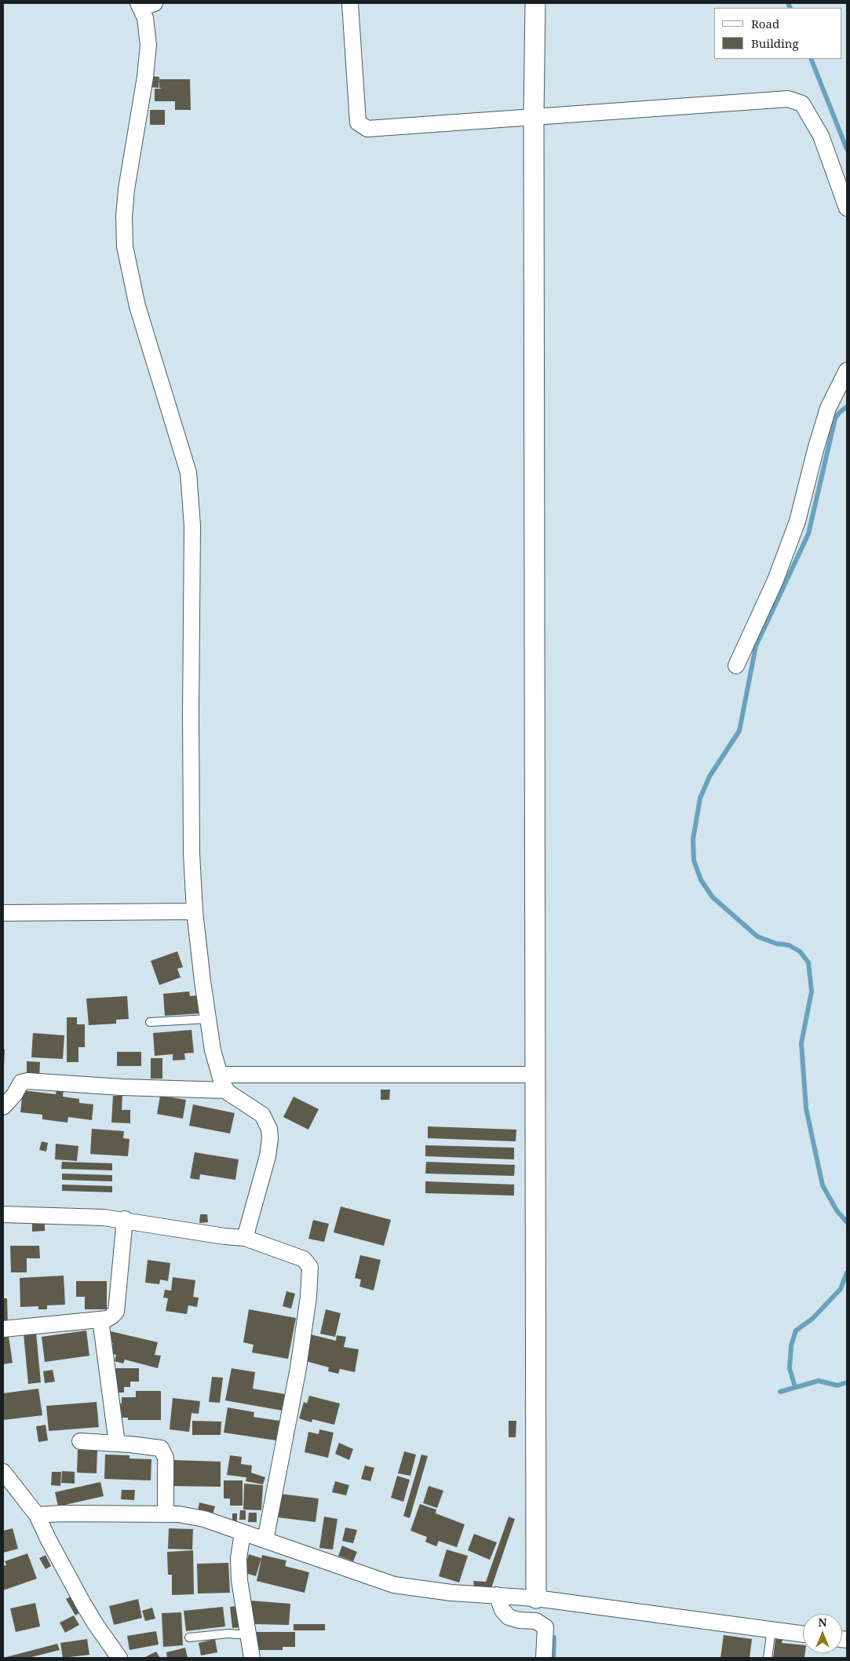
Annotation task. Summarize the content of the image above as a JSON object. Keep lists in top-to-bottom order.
{
  "legend": ["Road", "Building"],
  "north": "top"
}
